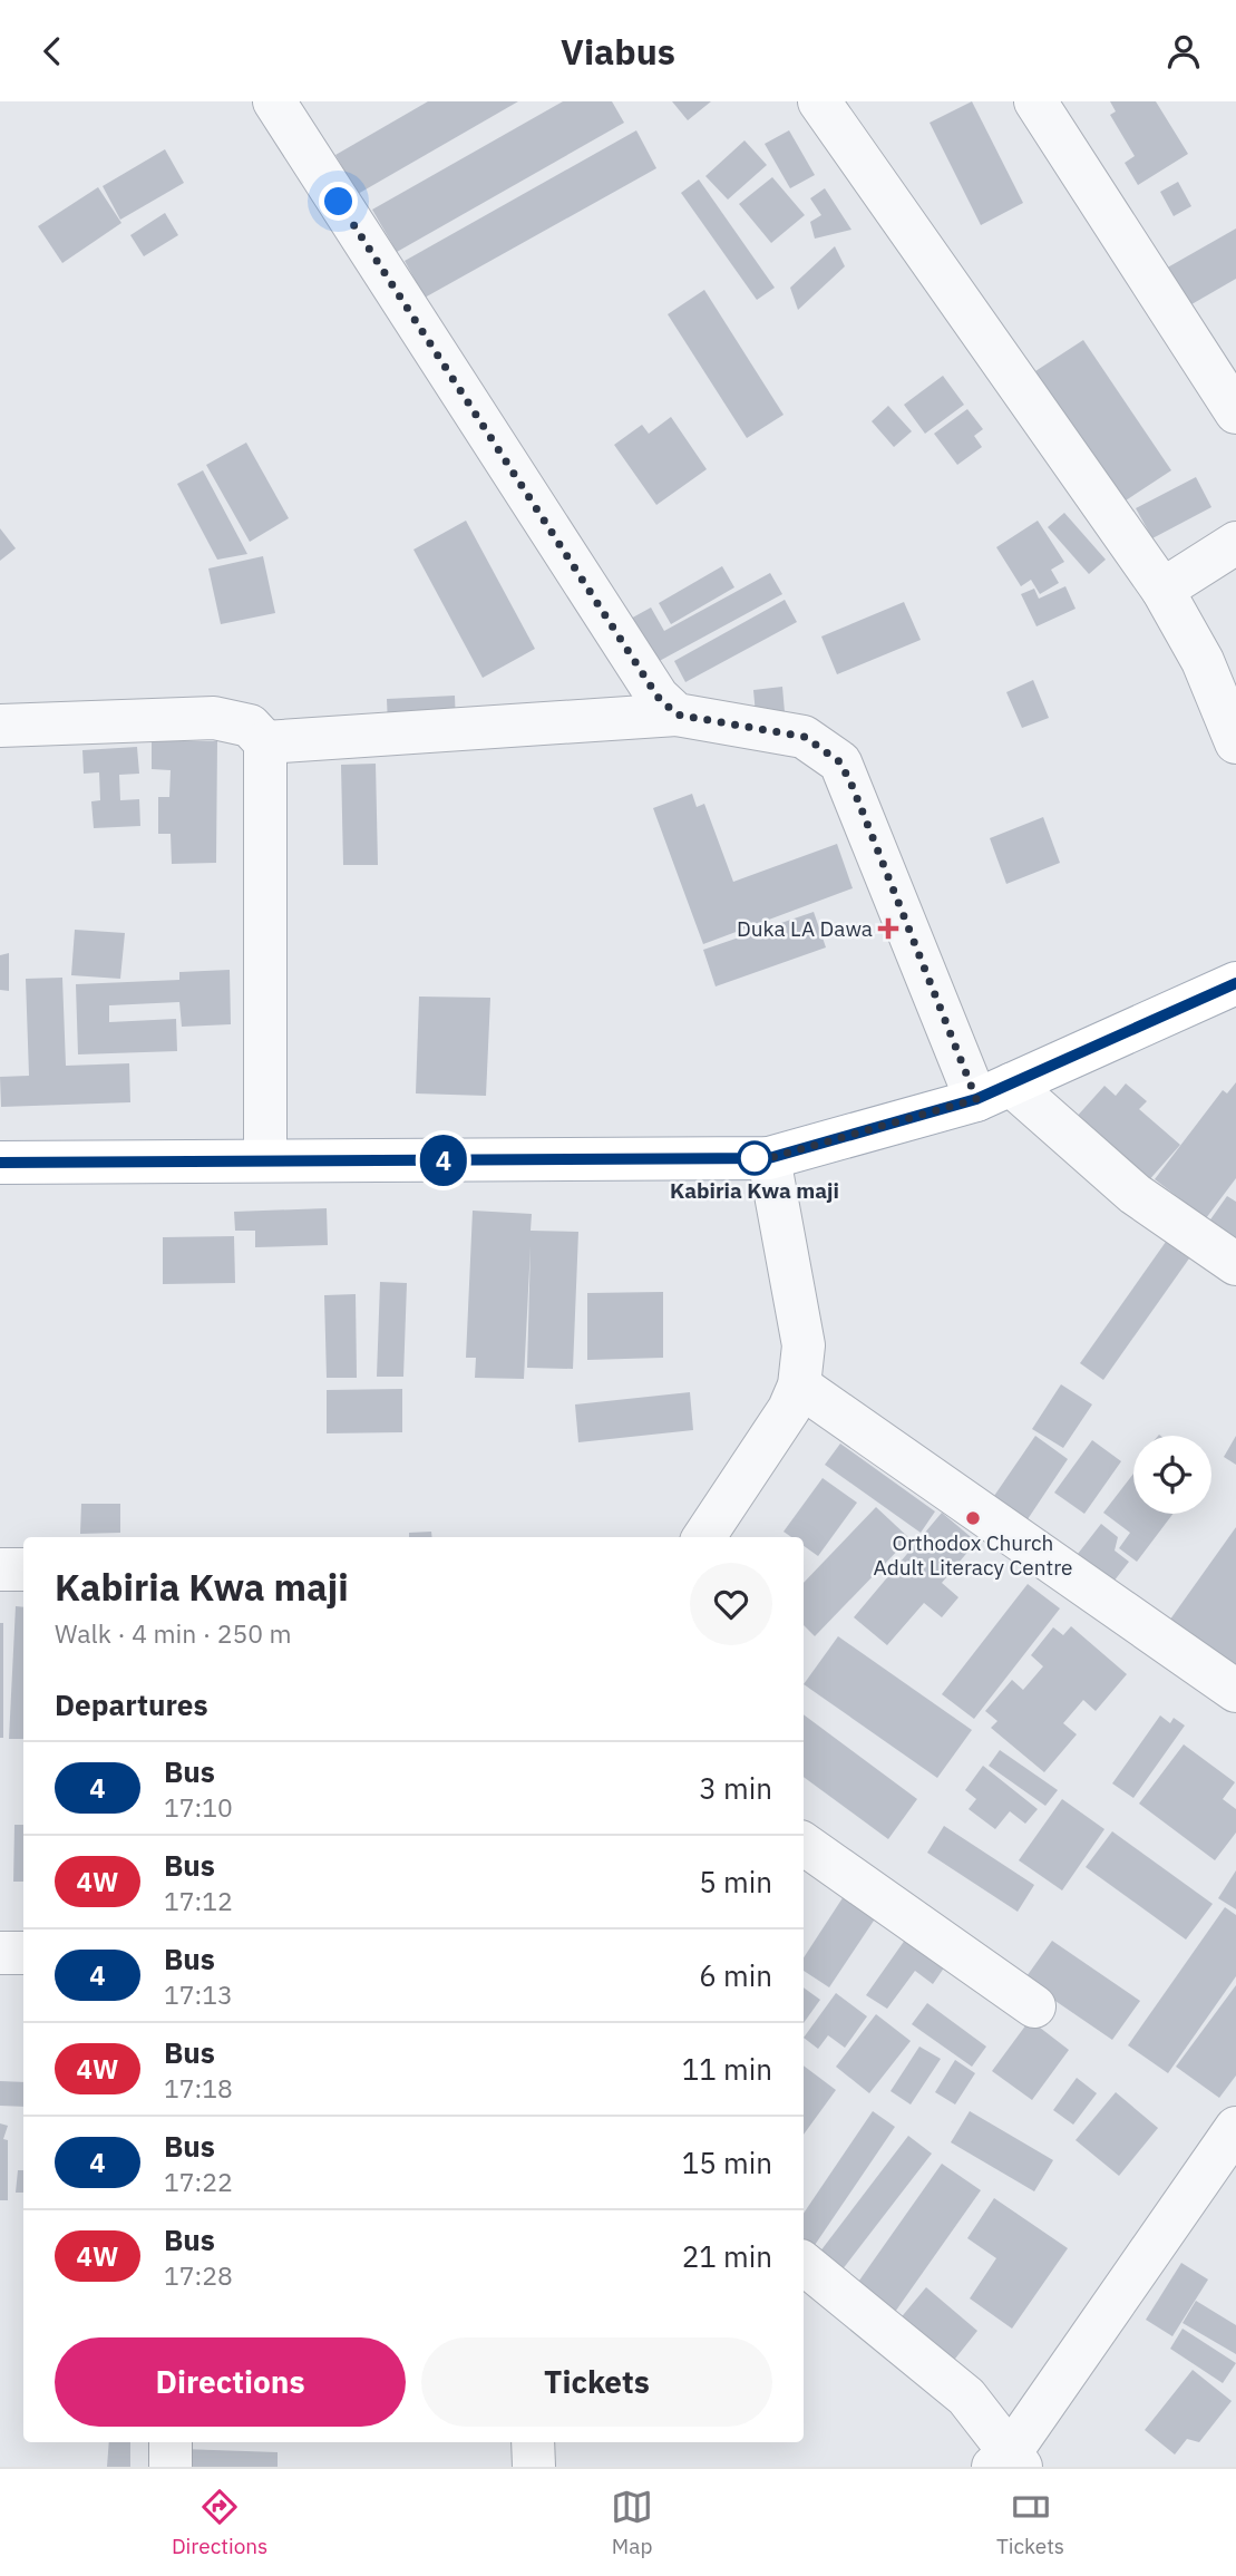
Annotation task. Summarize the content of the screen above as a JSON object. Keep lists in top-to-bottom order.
{
  "places": {
    "health": ["Duka LA Dawa"],
    "other": ["Kabiria Kwa maji", "Orthodox Church Adult Literacy Centre"]
  },
  "lines": ["bus line 4"],
  "page": {
    "header": "Viabus",
    "on_map": "4",
    "heading": [
      ["Kabiria Kwa maji", "Walk · 4 min · 250 m"],
      "Departures"
    ],
    "list": [
      {
        "mark": "4",
        "name": "Bus",
        "note": "17:10",
        "value": "3 min"
      },
      {
        "mark": "4W",
        "name": "Bus",
        "note": "17:12",
        "value": "5 min"
      },
      {
        "mark": "4",
        "name": "Bus",
        "note": "17:13",
        "value": "6 min"
      },
      {
        "mark": "4W",
        "name": "Bus",
        "note": "17:18",
        "value": "11 min"
      },
      {
        "mark": "4",
        "name": "Bus",
        "note": "17:22",
        "value": "15 min"
      },
      {
        "mark": "4W",
        "name": "Bus",
        "note": "17:28",
        "value": "21 min"
      }
    ],
    "buttons": ["Directions", "Tickets"],
    "tabs": ["Directions", "Map", "Tickets"]
  }
}
